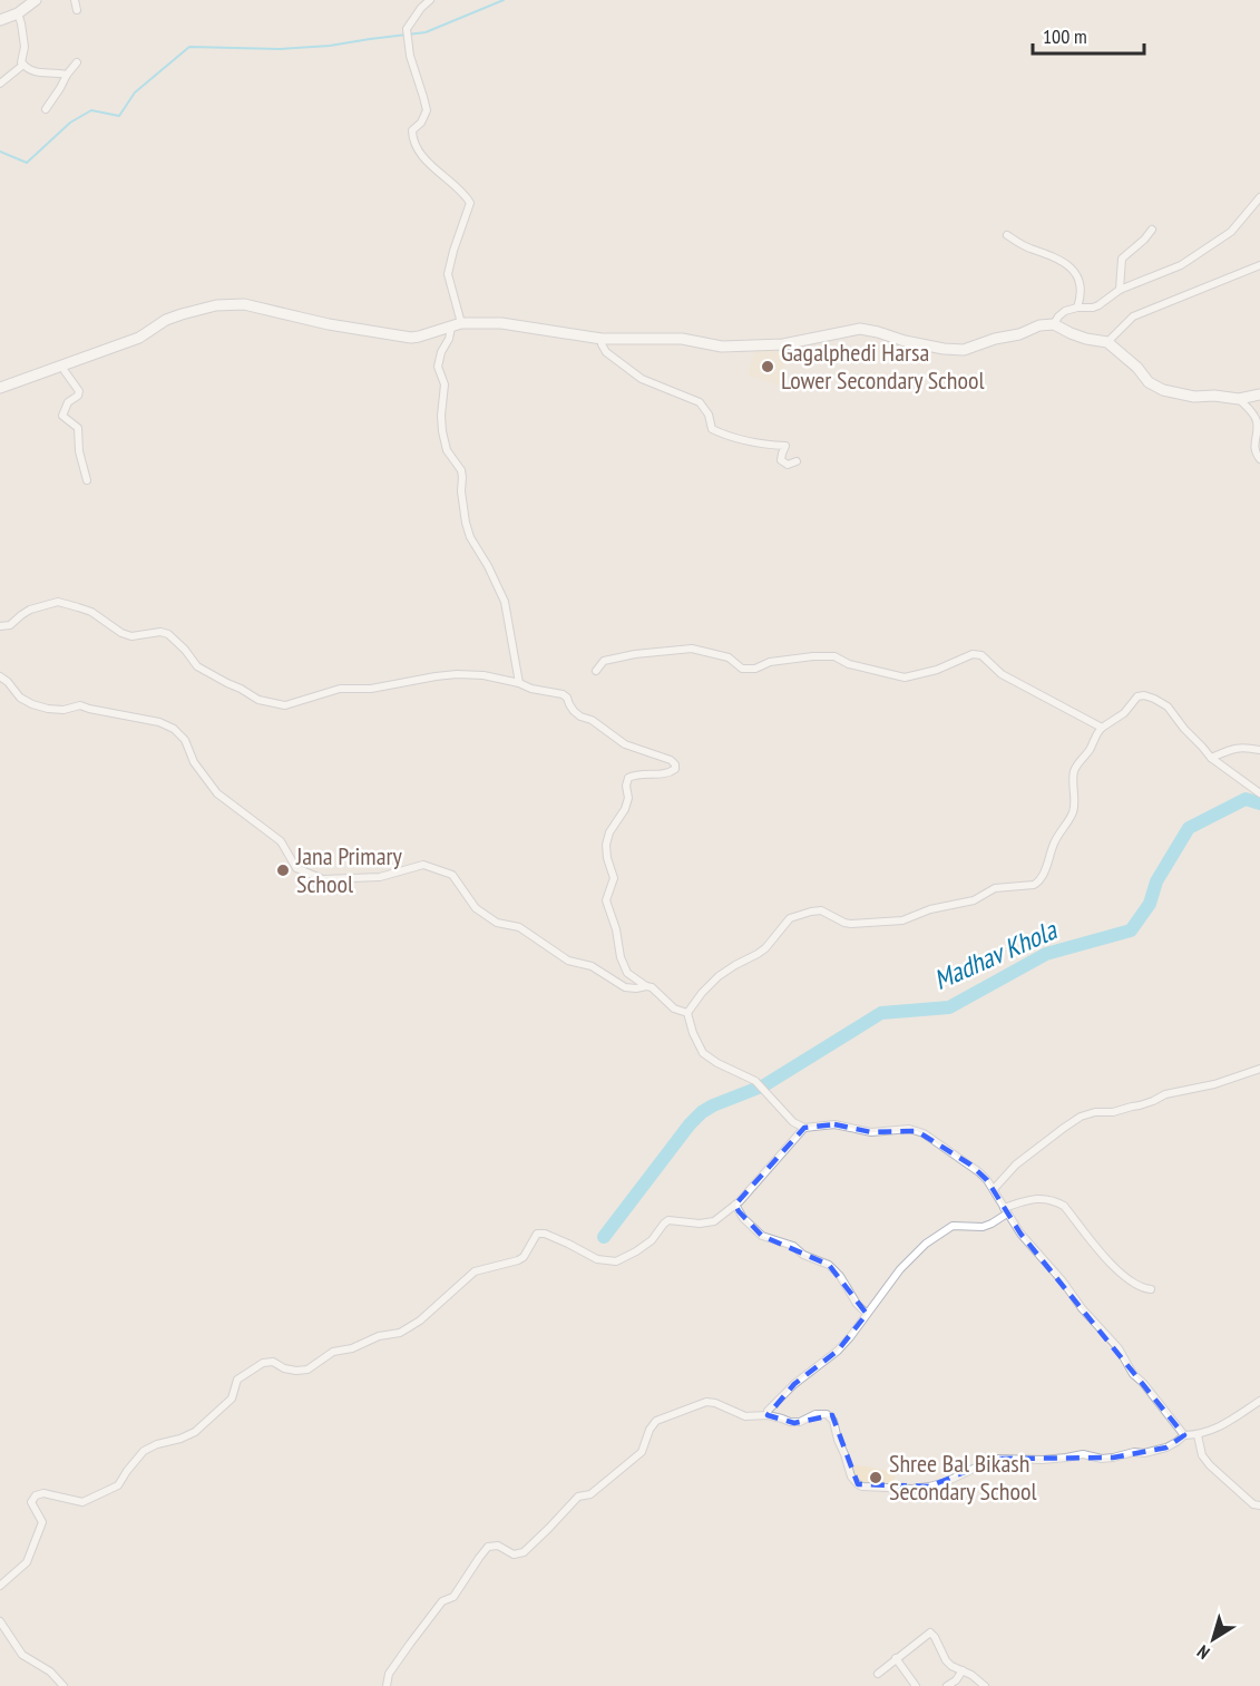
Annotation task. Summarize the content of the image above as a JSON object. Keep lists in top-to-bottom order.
{
  "water": ["Madhav Khola"],
  "places": ["Gagalphedi Harsa Lower Secondary School", "Jana Primary School", "Shree Bal Bikash Secondary School"],
  "scale_bar": "100 m",
  "north": "bottom left"
}
